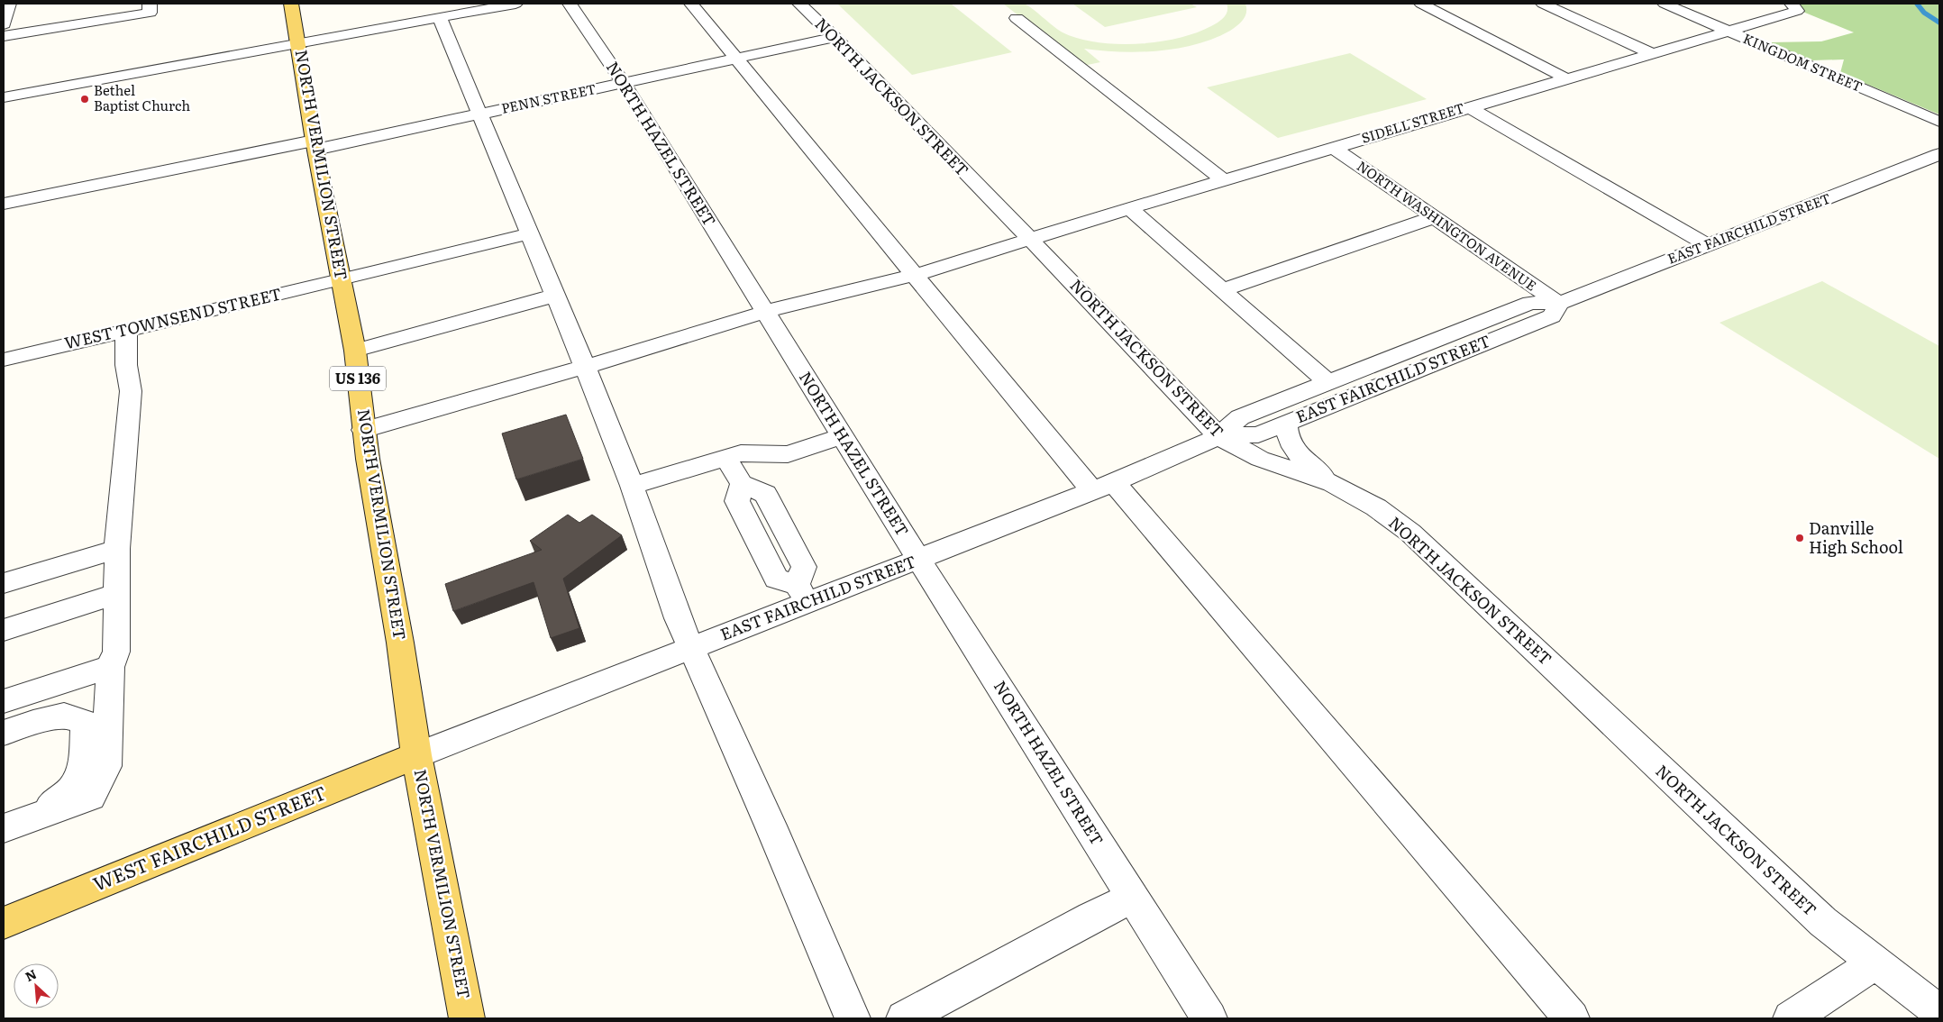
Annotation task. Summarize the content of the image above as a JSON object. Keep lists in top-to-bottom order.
{
  "streets": {
    "main road": ["NORTH VERMILION STREET", "US 136", "WEST FAIRCHILD STREET"],
    "street": [
      "KINGDOM STREET",
      "NORTH JACKSON STREET",
      "PENN STREET",
      "SIDELL STREET",
      "NORTH HAZEL STREET",
      "NORTH WASHINGTON AVENUE",
      "EAST FAIRCHILD STREET",
      "WEST TOWNSEND STREET"
    ]
  },
  "crossings": [
    ["KINGDOM STREET", "SIDELL STREET"],
    ["NORTH JACKSON STREET", "PENN STREET"],
    ["NORTH JACKSON STREET", "SIDELL STREET"],
    ["NORTH JACKSON STREET", "EAST FAIRCHILD STREET"],
    ["PENN STREET", "NORTH HAZEL STREET"],
    ["PENN STREET", "NORTH VERMILION STREET"],
    ["SIDELL STREET", "NORTH HAZEL STREET"],
    ["SIDELL STREET", "NORTH VERMILION STREET"],
    ["SIDELL STREET", "NORTH WASHINGTON AVENUE"],
    ["NORTH HAZEL STREET", "EAST FAIRCHILD STREET"],
    ["NORTH VERMILION STREET", "EAST FAIRCHILD STREET"],
    ["NORTH VERMILION STREET", "WEST TOWNSEND STREET"],
    ["NORTH VERMILION STREET", "WEST FAIRCHILD STREET"],
    ["NORTH WASHINGTON AVENUE", "EAST FAIRCHILD STREET"],
    ["EAST FAIRCHILD STREET", "WEST FAIRCHILD STREET"]
  ],
  "places": ["Bethel Baptist Church", "Danville High School"],
  "north": "top left"
}
